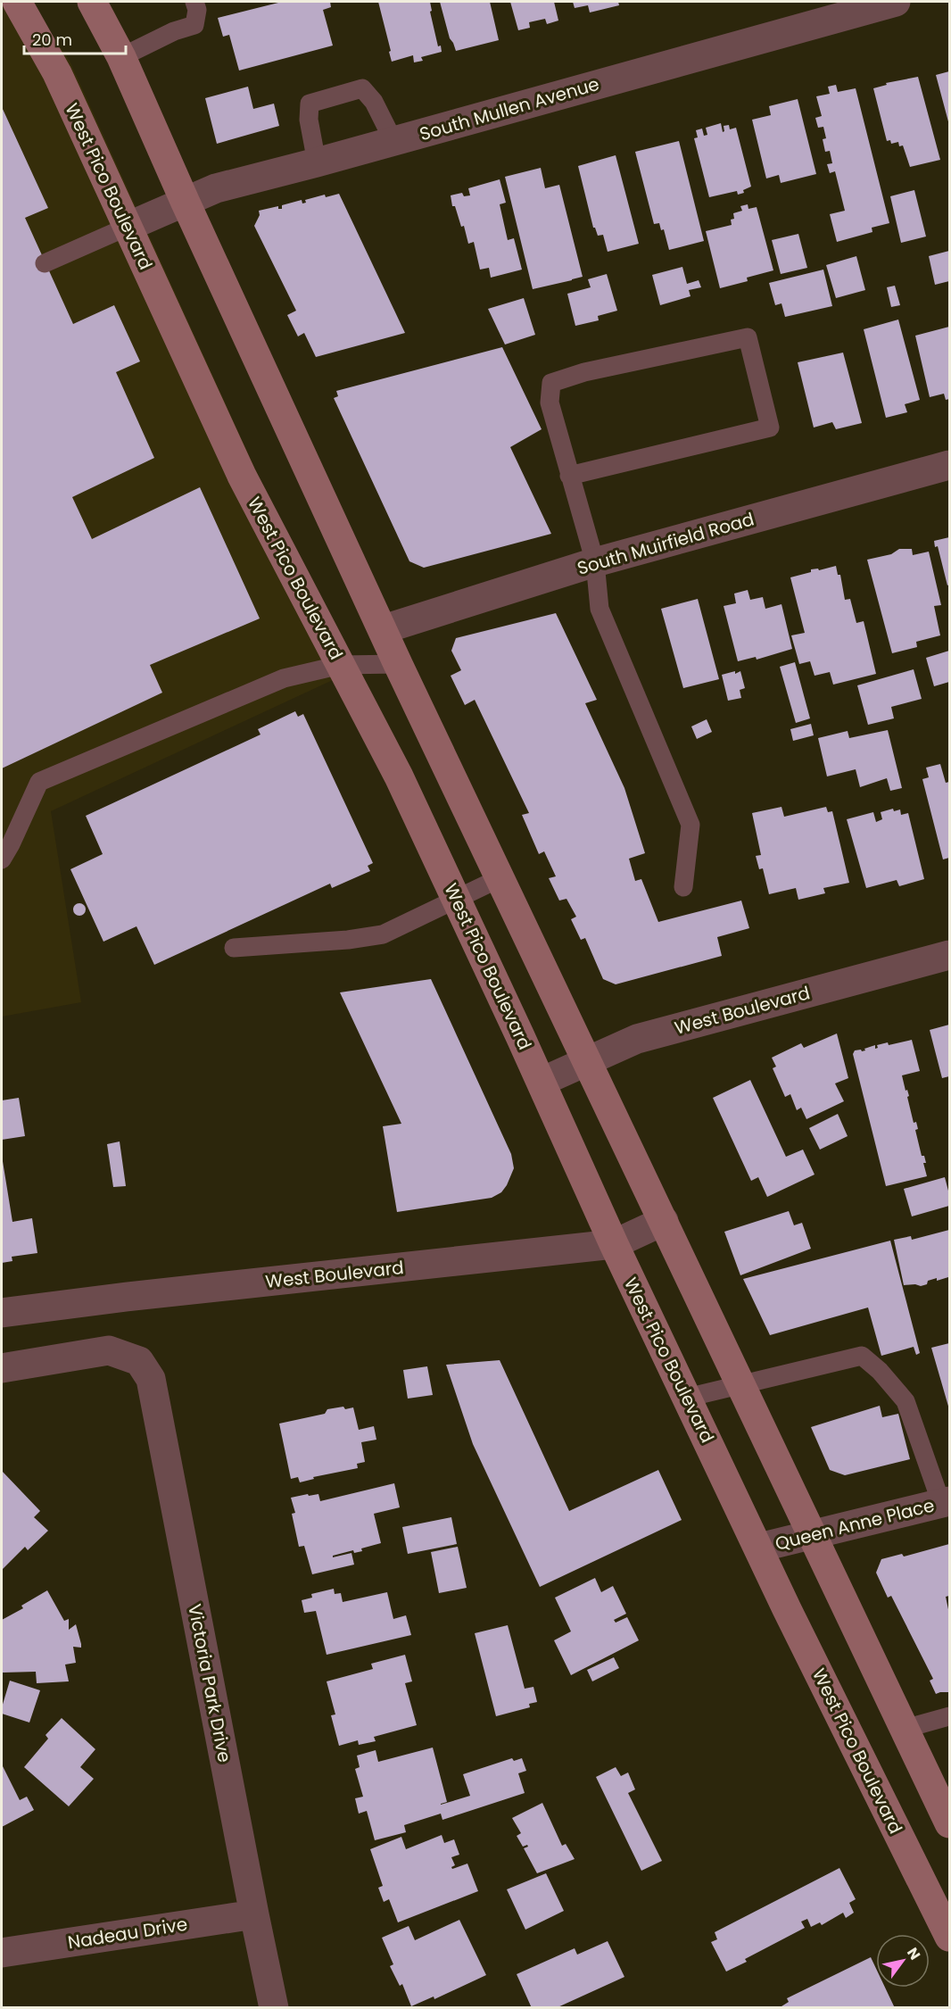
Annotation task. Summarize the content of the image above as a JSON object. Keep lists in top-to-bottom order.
{
  "streets": {
    "main road": ["West Pico Boulevard"],
    "street": [
      "South Mullen Avenue",
      "South Muirfield Road",
      "West Boulevard",
      "Queen Anne Place",
      "Victoria Park Drive",
      "Nadeau Drive"
    ]
  },
  "crossings": [
    ["South Mullen Avenue", "West Pico Boulevard"],
    ["West Pico Boulevard", "West Boulevard"],
    ["West Pico Boulevard", "Queen Anne Place"],
    ["Victoria Park Drive", "Nadeau Drive"]
  ],
  "scale_bar": "20 m",
  "north": "top right"
}
